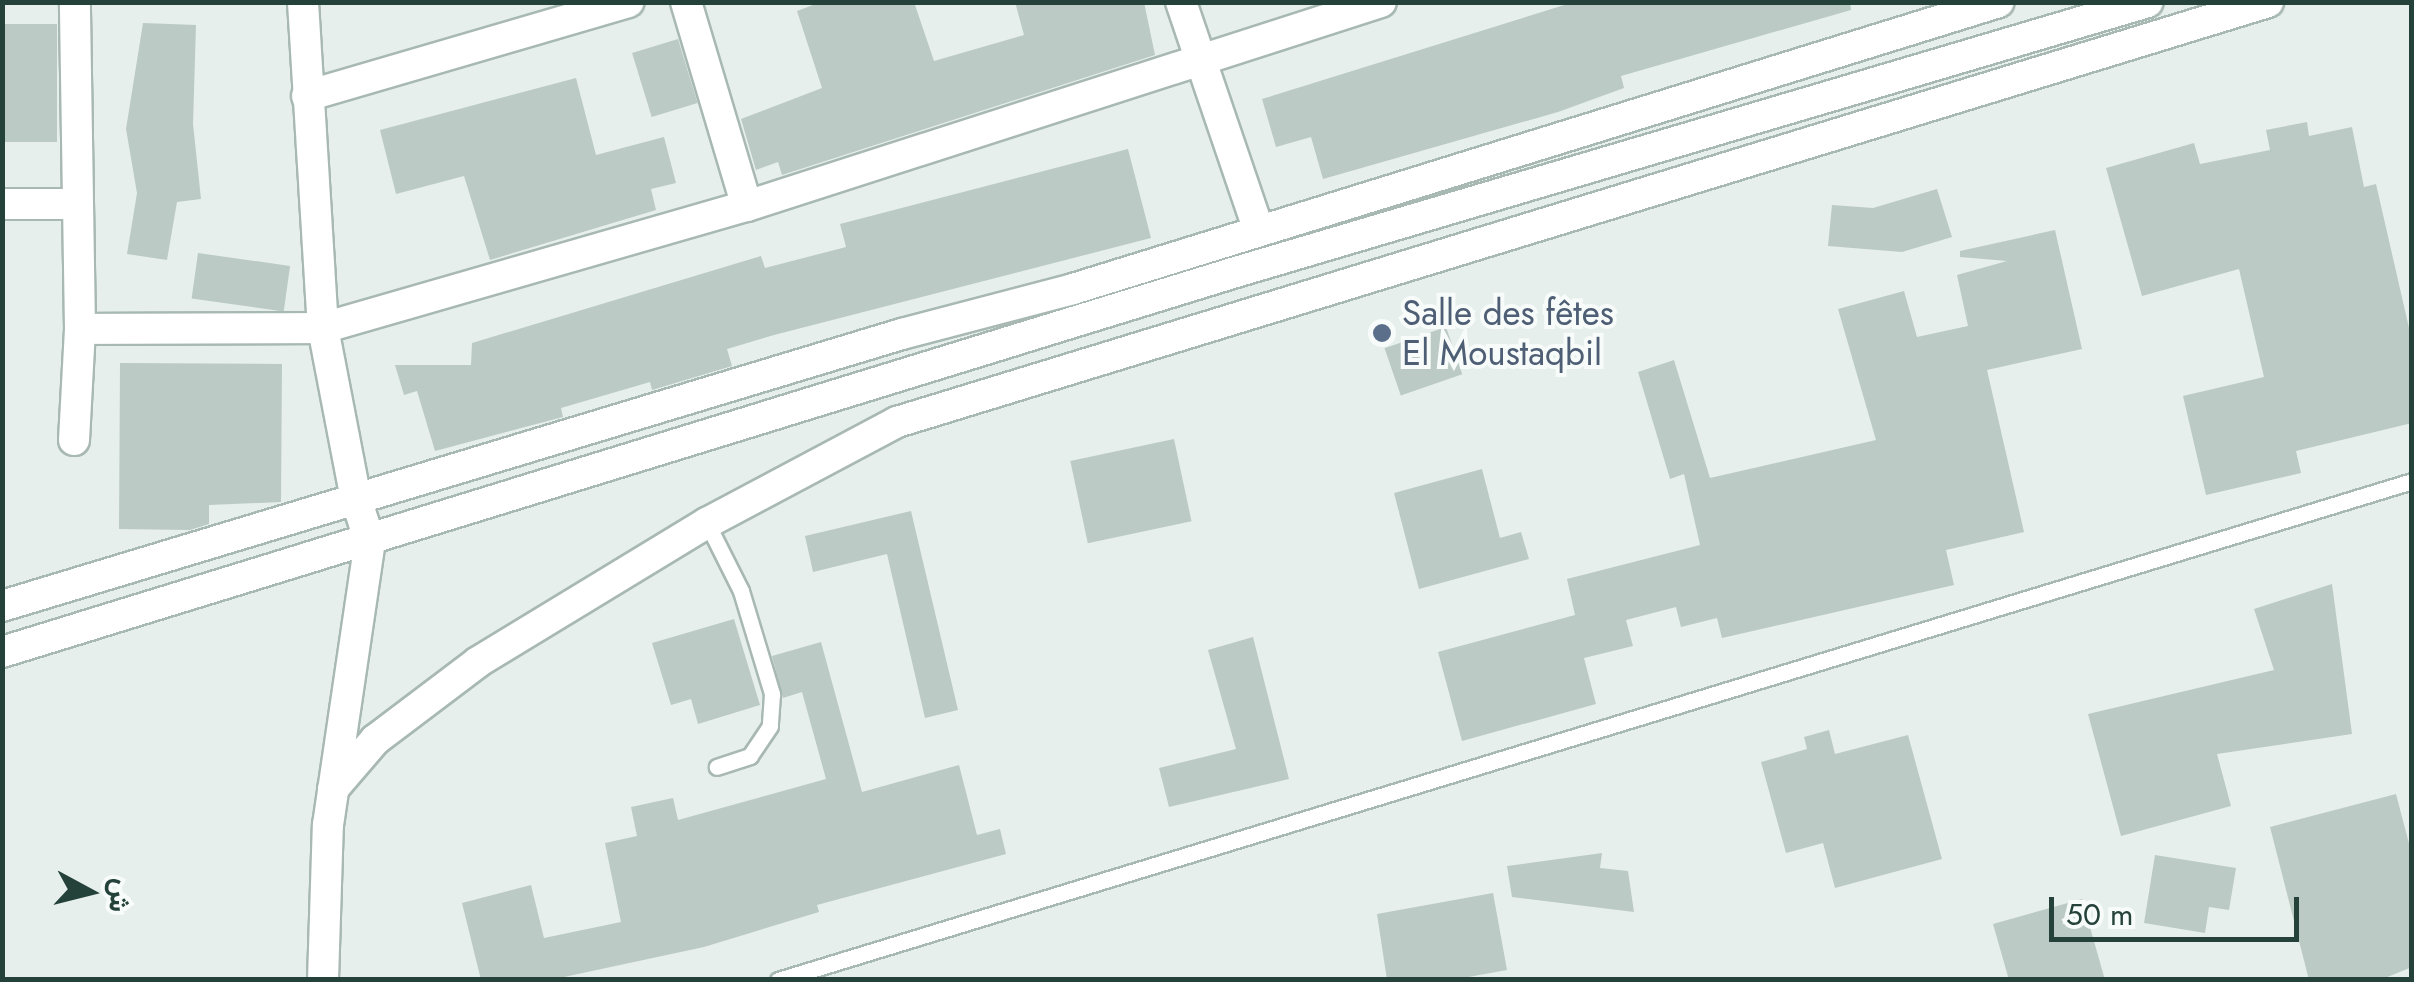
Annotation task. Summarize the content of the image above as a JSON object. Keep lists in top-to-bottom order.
{
  "places": ["Salle des fêtes El Moustaqbil"],
  "scale_bar": "50 m",
  "north": "right"
}
